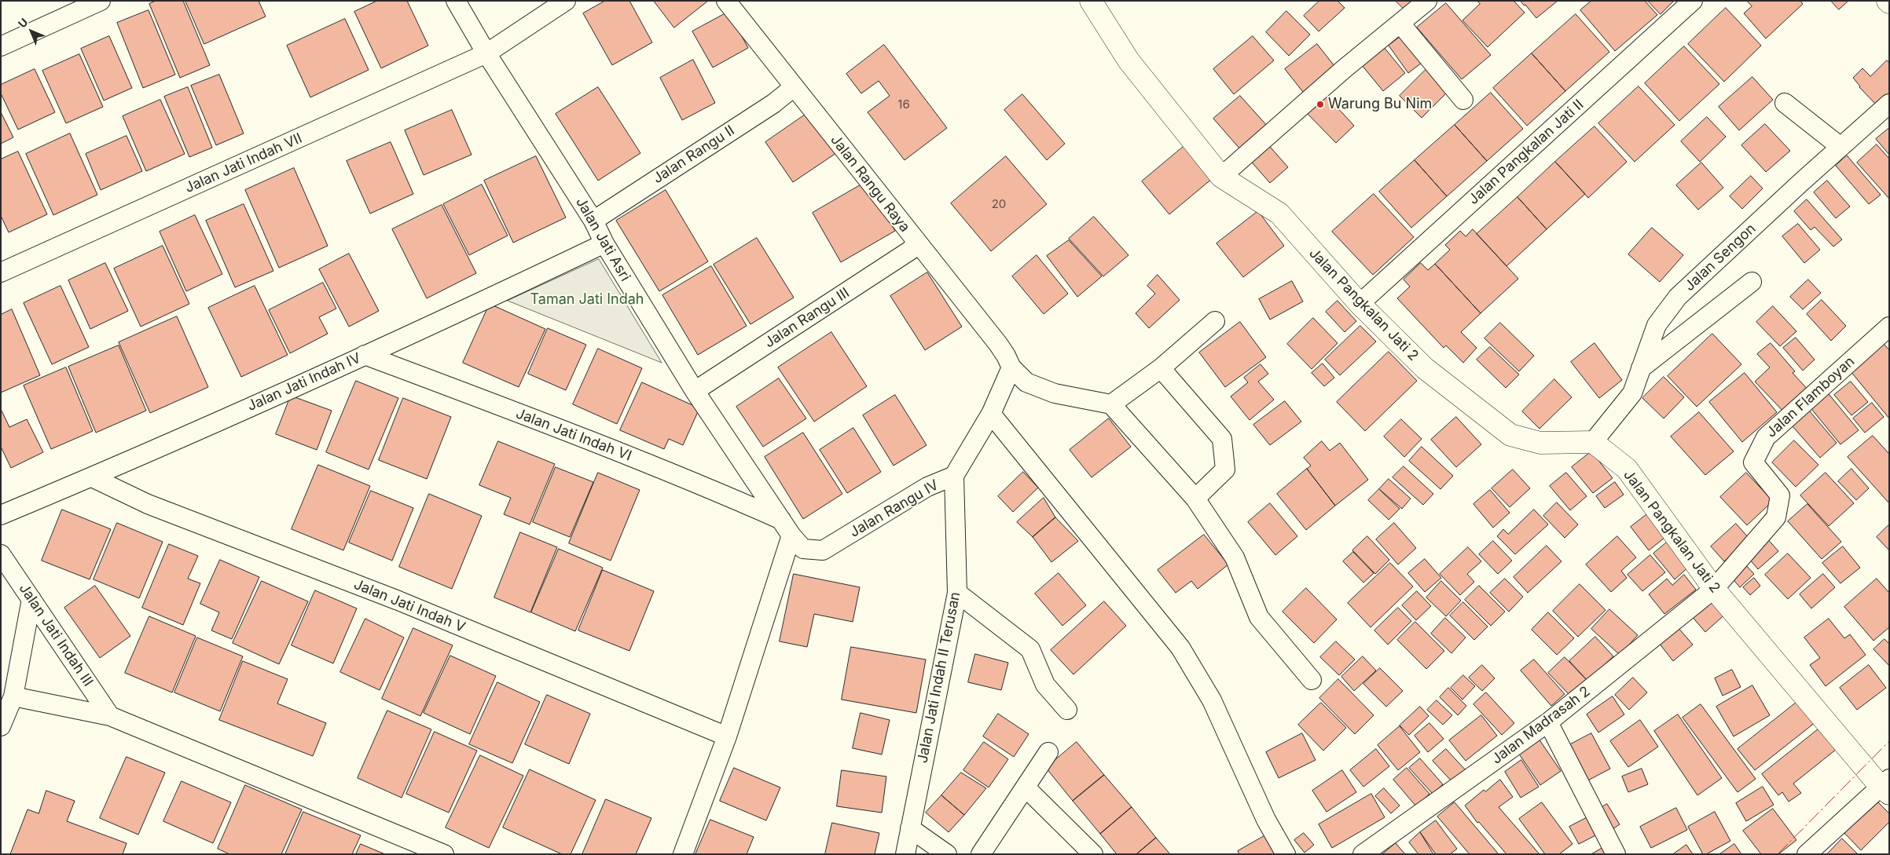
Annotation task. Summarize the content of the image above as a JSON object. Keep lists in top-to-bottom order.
{
  "streets": {
    "street": [
      "Jalan Pangkalan Jati II",
      "Jalan Rangu II",
      "Jalan Jati Indah VII",
      "Jalan Rangu Raya",
      "Jalan Jati Asri",
      "Jalan Sengon",
      "Jalan Pangkalan Jati 2",
      "Jalan Rangu III",
      "Jalan Jati Indah IV",
      "Jalan Flamboyan",
      "Jalan Jati Indah VI",
      "Jalan Rangu IV",
      "Jalan Jati Indah V",
      "Jalan Jati Indah III",
      "Jalan Jati Indah II Terusan",
      "Jalan Madrasah 2"
    ]
  },
  "crossings": [
    ["Jalan Pangkalan Jati II", "Jalan Pangkalan Jati 2"],
    ["Jalan Rangu II", "Jalan Rangu Raya"],
    ["Jalan Rangu II", "Jalan Jati Asri"],
    ["Jalan Jati Indah VII", "Jalan Jati Asri"],
    ["Jalan Rangu Raya", "Jalan Rangu III"],
    ["Jalan Rangu Raya", "Jalan Rangu IV"],
    ["Jalan Jati Asri", "Jalan Rangu III"],
    ["Jalan Jati Asri", "Jalan Jati Indah IV"],
    ["Jalan Jati Asri", "Jalan Jati Indah VI"],
    ["Jalan Jati Asri", "Jalan Rangu IV"],
    ["Jalan Sengon", "Jalan Pangkalan Jati 2"],
    ["Jalan Pangkalan Jati 2", "Jalan Flamboyan"],
    ["Jalan Pangkalan Jati 2", "Jalan Madrasah 2"],
    ["Jalan Jati Indah IV", "Jalan Jati Indah VI"],
    ["Jalan Jati Indah IV", "Jalan Jati Indah V"],
    ["Jalan Flamboyan", "Jalan Madrasah 2"],
    ["Jalan Rangu IV", "Jalan Jati Indah II Terusan"]
  ],
  "parks": ["Taman Jati Indah"],
  "places": ["Warung Bu Nim"],
  "house_numbers": ["16", "20"],
  "north": "top left"
}
